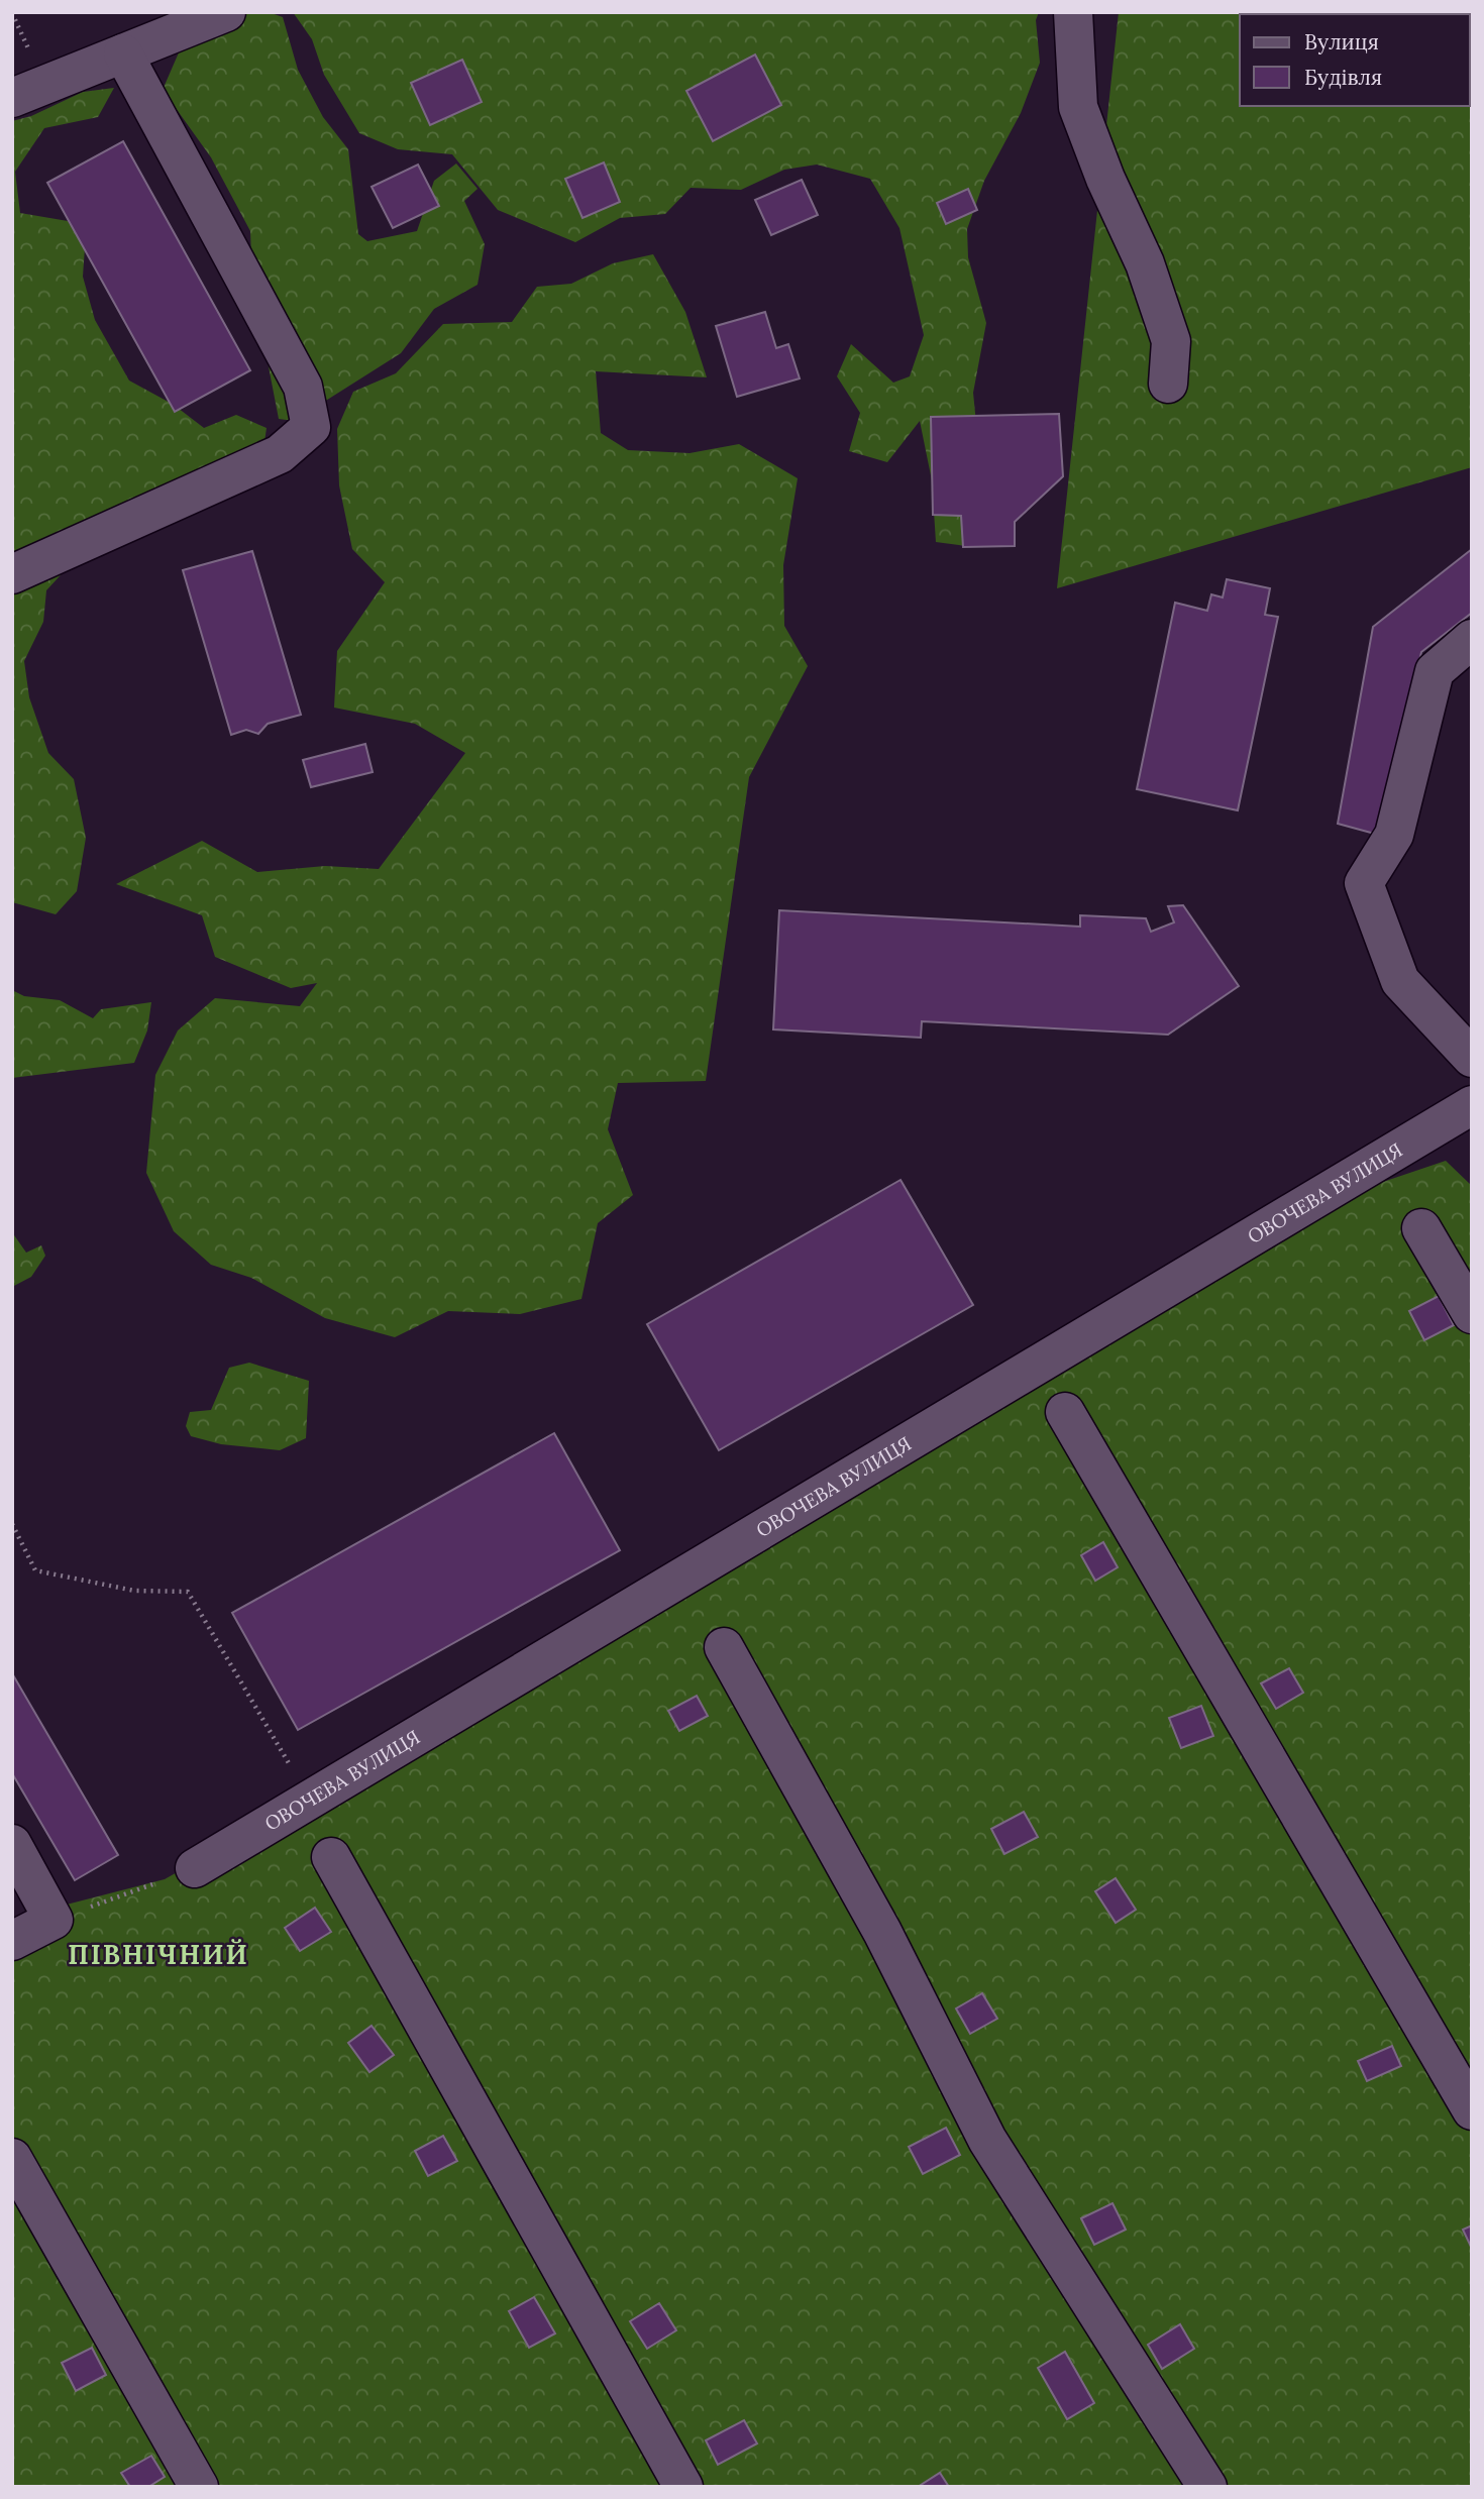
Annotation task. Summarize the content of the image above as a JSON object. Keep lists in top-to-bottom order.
{
  "streets": {
    "street": ["ОВОЧЕВА ВУЛИЦЯ"]
  },
  "districts": ["ПІВНІЧНИЙ"],
  "legend": ["Вулиця", "Будівля"]
}
